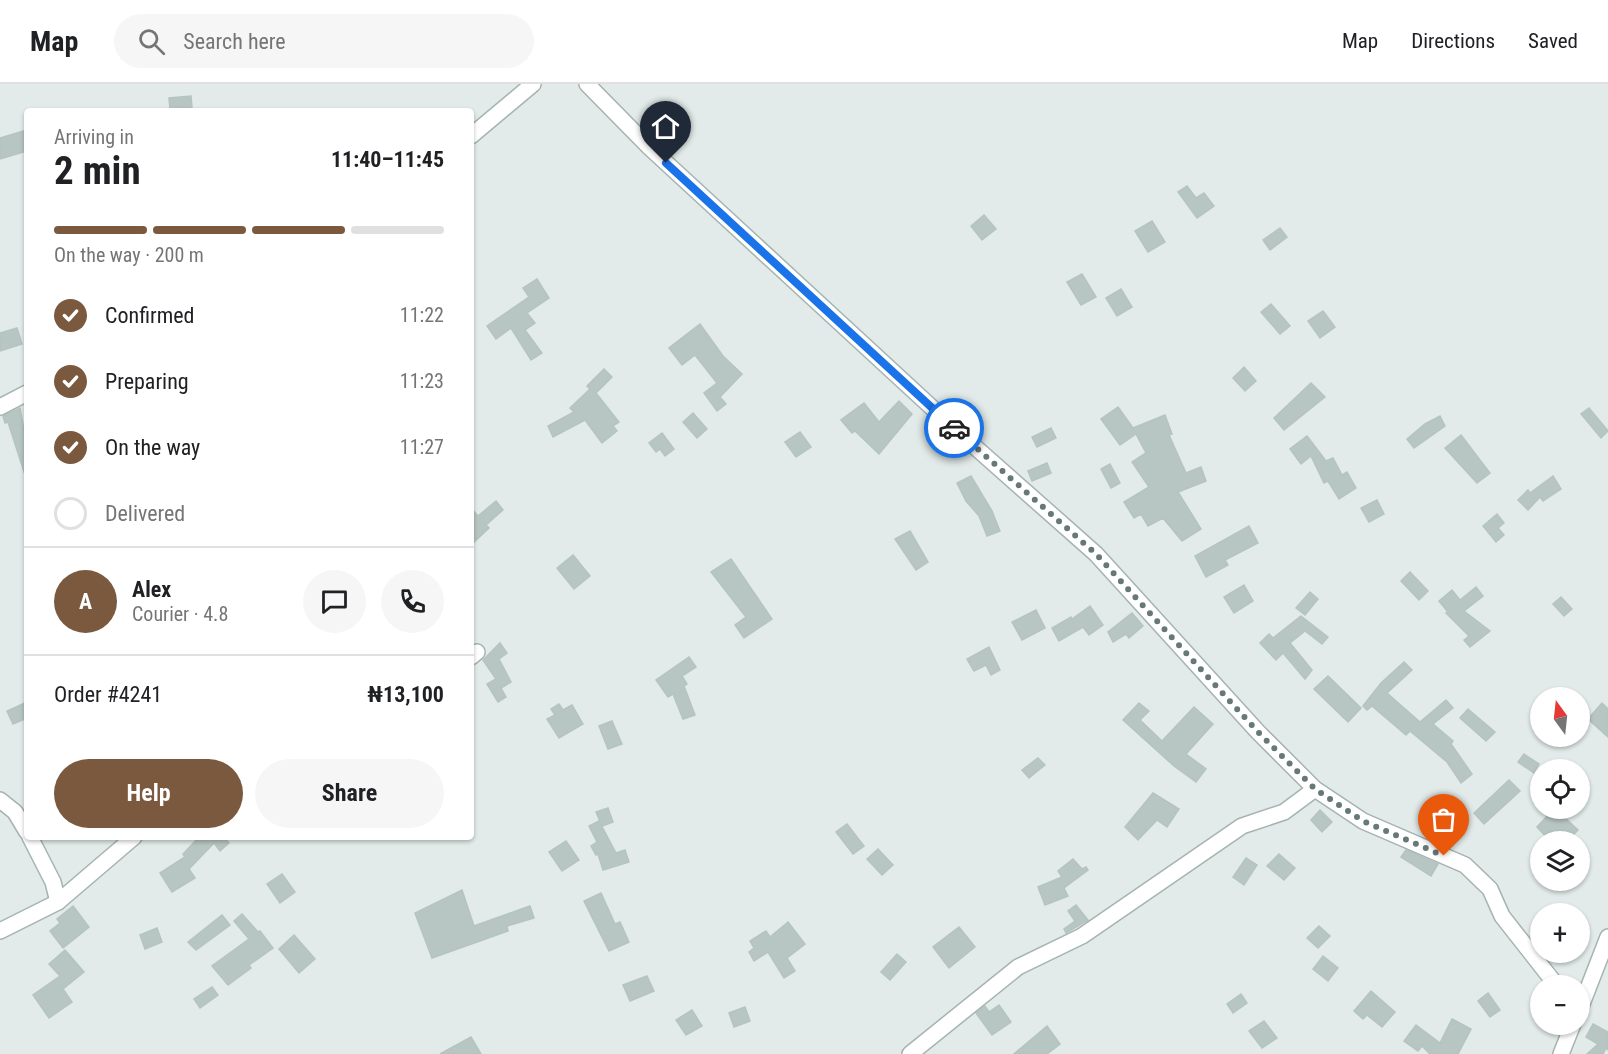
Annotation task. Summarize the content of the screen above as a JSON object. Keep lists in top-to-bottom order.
{
  "north": "top",
  "page": {
    "header": "Map",
    "search": "Search here",
    "nav": ["Map", "Directions", "Saved"],
    "heading": ["2 min", "Arriving in", "11:40–11:45"],
    "panel": [
      "Alex",
      "Courier · 4.8",
      "Order #4241",
      "₦13,100"
    ],
    "bar": "On the way · 200 m",
    "list": [
      ["Confirmed", "11:22"],
      ["Preparing", "11:23"],
      ["On the way", "11:27"],
      "Delivered"
    ],
    "round": "A",
    "map_buttons": ["+", "−"],
    "buttons": ["Help", "Share"]
  }
}
